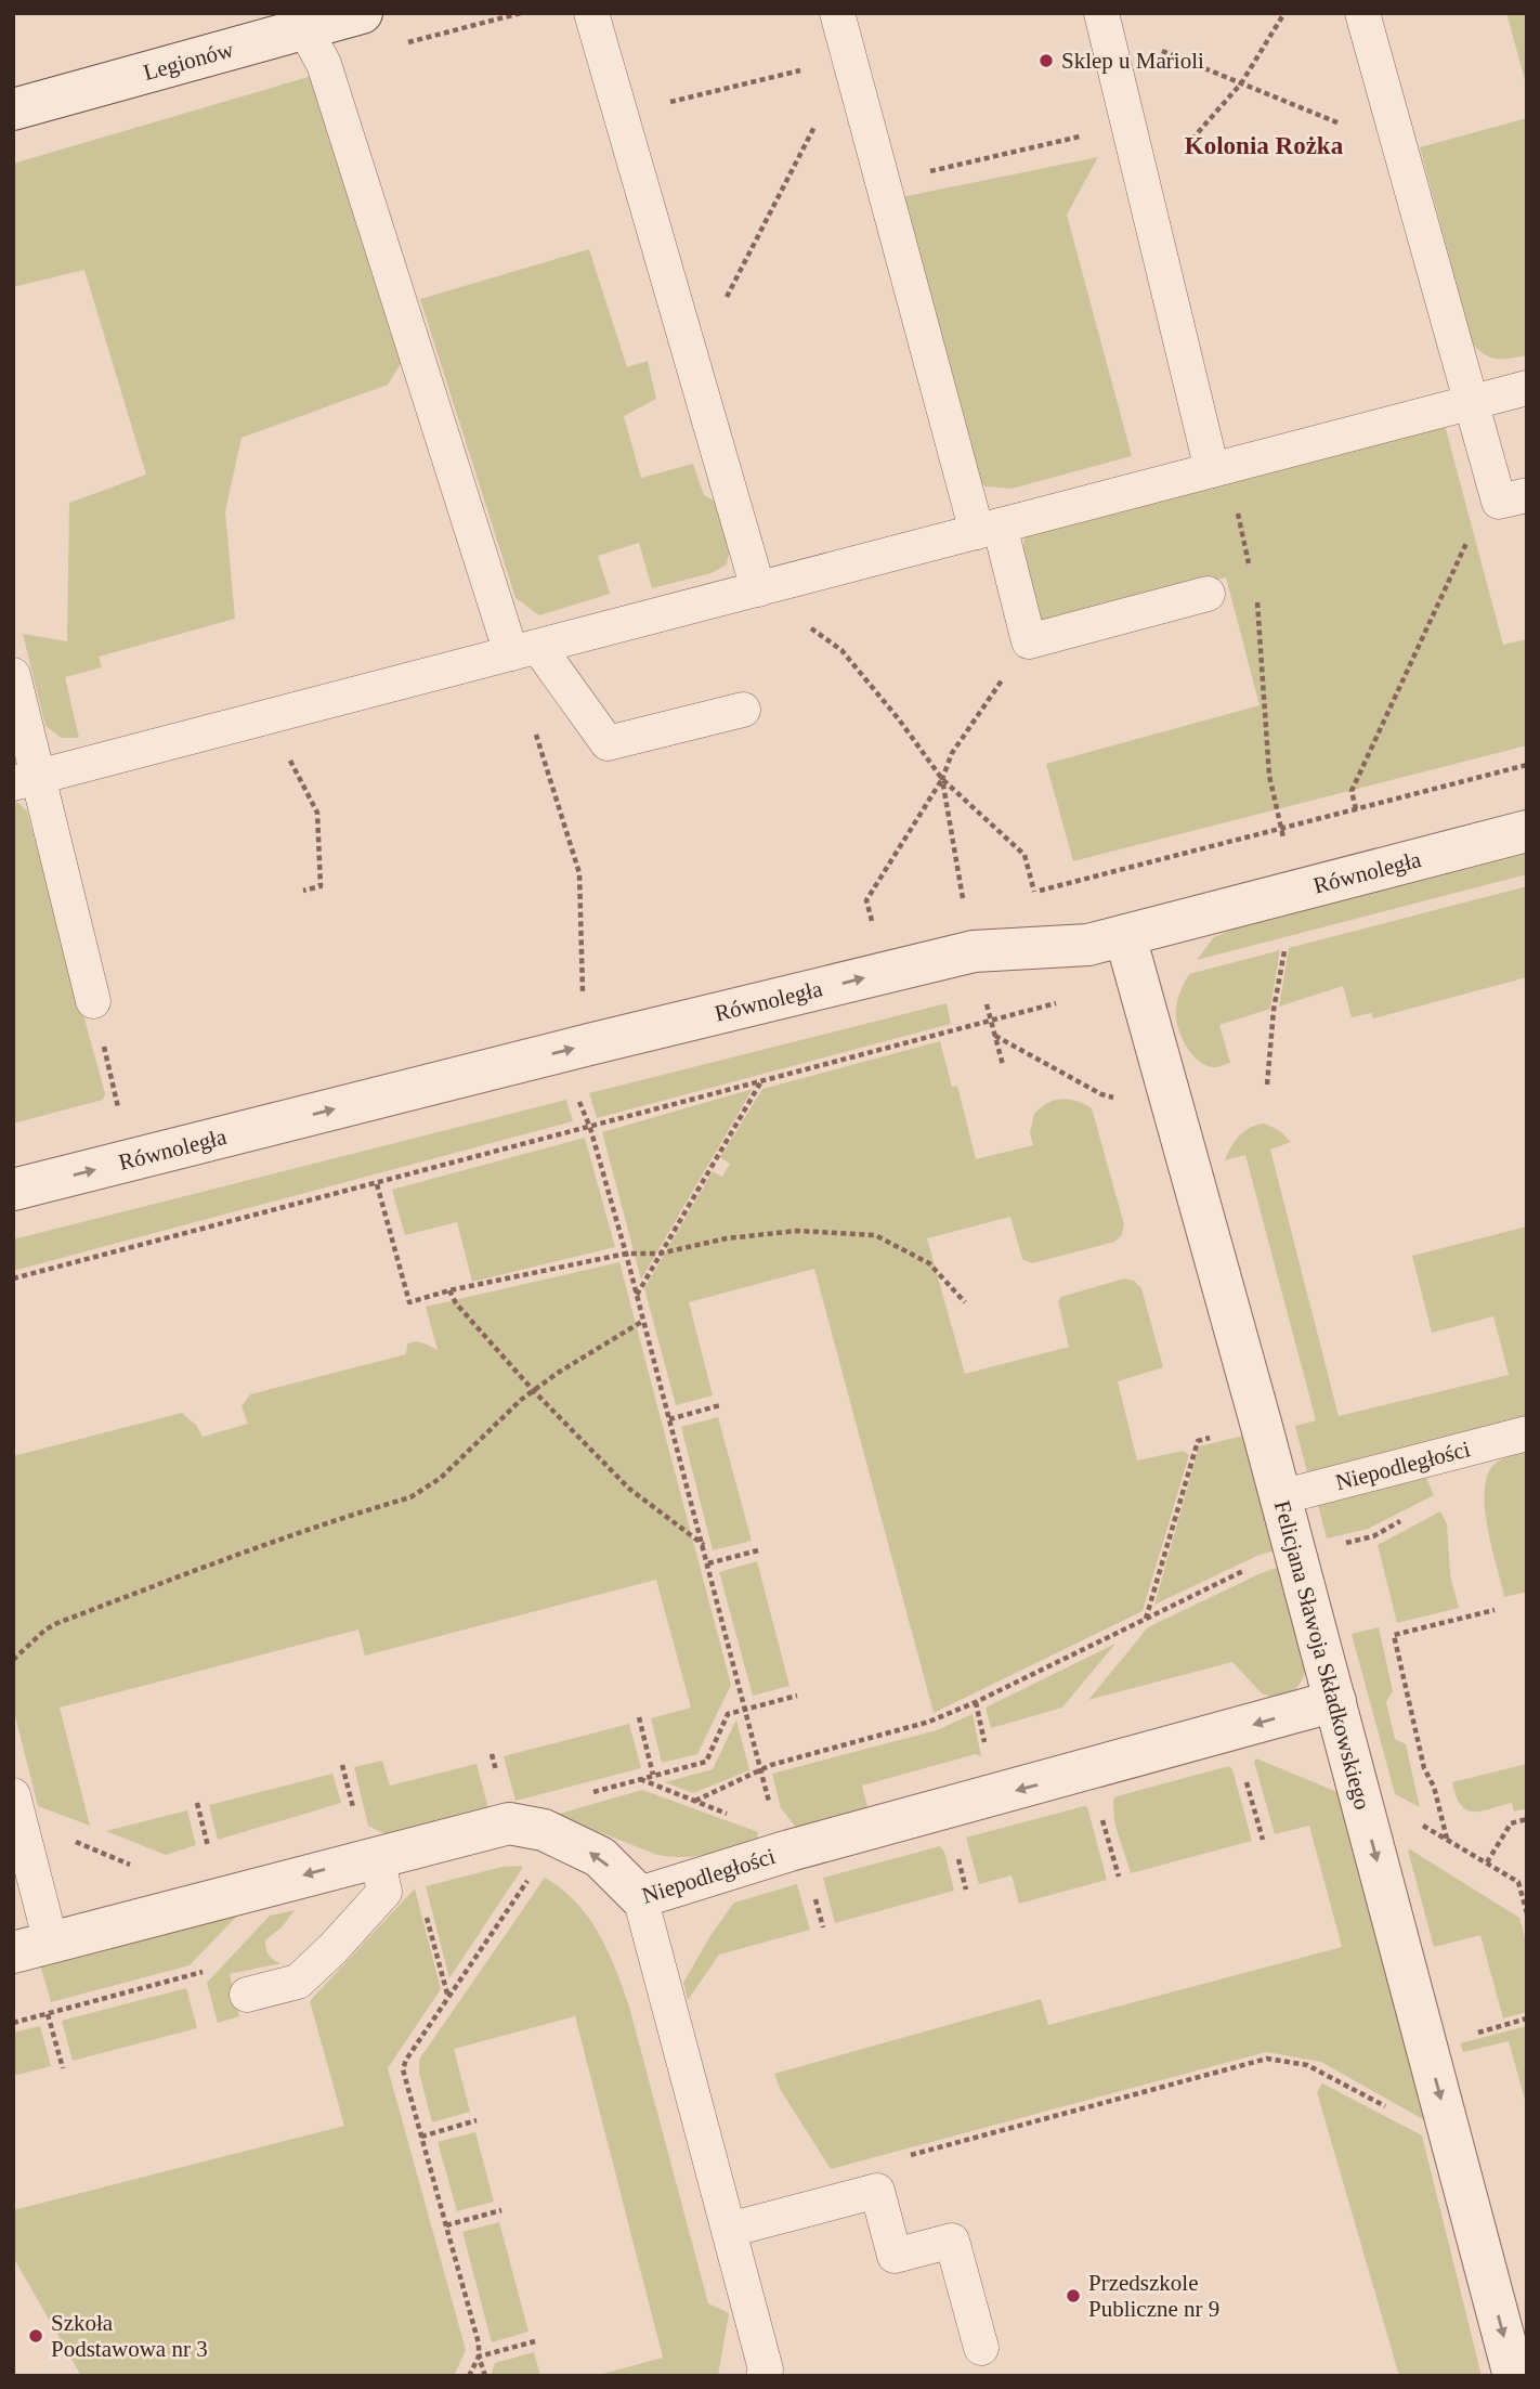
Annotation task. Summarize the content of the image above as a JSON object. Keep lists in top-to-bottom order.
{
  "streets": {
    "street": [
      "Legionów",
      "Równoległa",
      "Niepodległości",
      "Felicjana Sławoja Składkowskiego"
    ]
  },
  "crossings": [
    ["Równoległa", "Felicjana Sławoja Składkowskiego"],
    ["Niepodległości", "Felicjana Sławoja Składkowskiego"]
  ],
  "one_way": ["Równoległa", "Niepodległości", "Felicjana Sławoja Składkowskiego"],
  "districts": ["Kolonia Rożka"],
  "places": ["Sklep u Marioli", "Przedszkole Publiczne nr 9", "Szkoła Podstawowa nr 3"]
}
